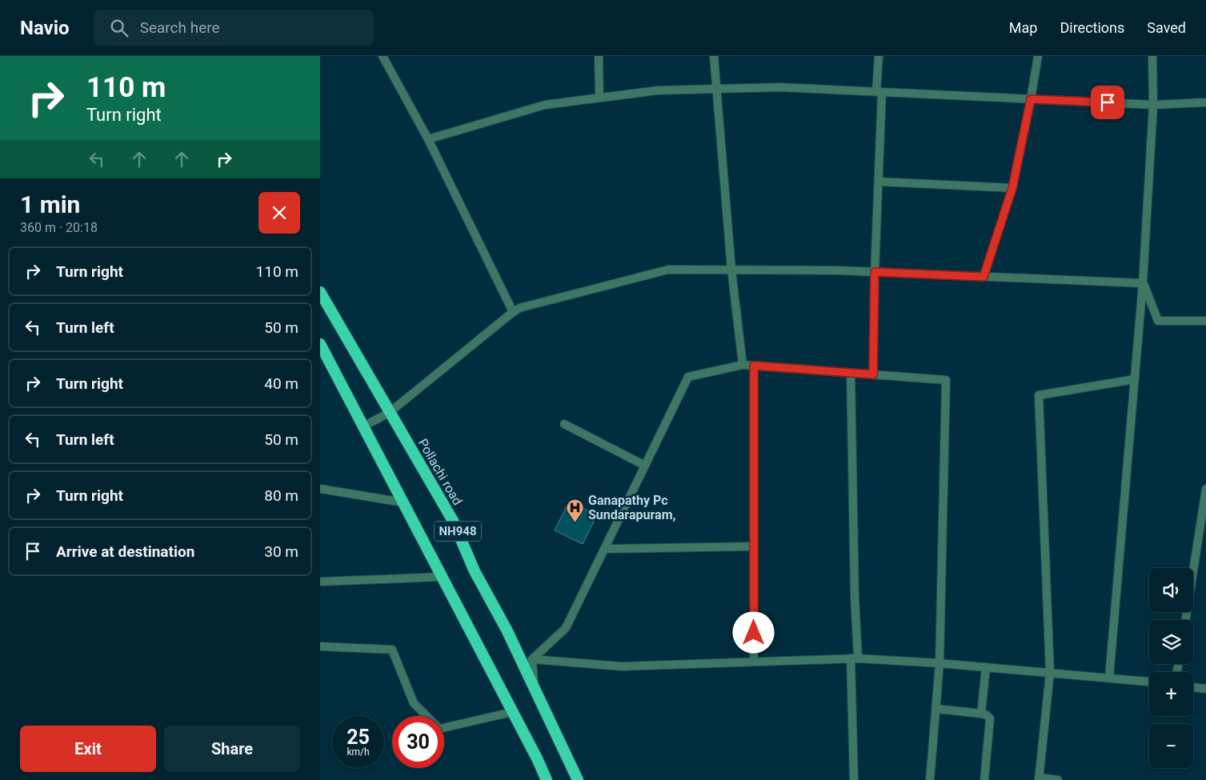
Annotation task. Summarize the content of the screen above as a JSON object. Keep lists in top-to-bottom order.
{
  "streets": {
    "highway": ["Pollachi road", "NH948"]
  },
  "places": {
    "hospital": ["Ganapathy Pc Sundarapuram,"]
  },
  "page": {
    "header": "Navio",
    "search": "Search here",
    "nav": ["Map", "Directions", "Saved"],
    "turn": ["110 m", "Turn right"],
    "heading": ["1 min", "360 m · 20:18"],
    "list": [
      {
        "name": "Turn right",
        "value": "110 m"
      },
      {
        "name": "Turn left",
        "value": "50 m"
      },
      {
        "name": "Turn right",
        "value": "40 m"
      },
      {
        "name": "Turn left",
        "value": "50 m"
      },
      {
        "name": "Turn right",
        "value": "80 m"
      },
      {
        "name": "Arrive at destination",
        "value": "30 m"
      }
    ],
    "map_buttons": ["+", "−"],
    "speed": "25 km/h",
    "limit": "30",
    "buttons": ["Exit", "Share"]
  }
}
